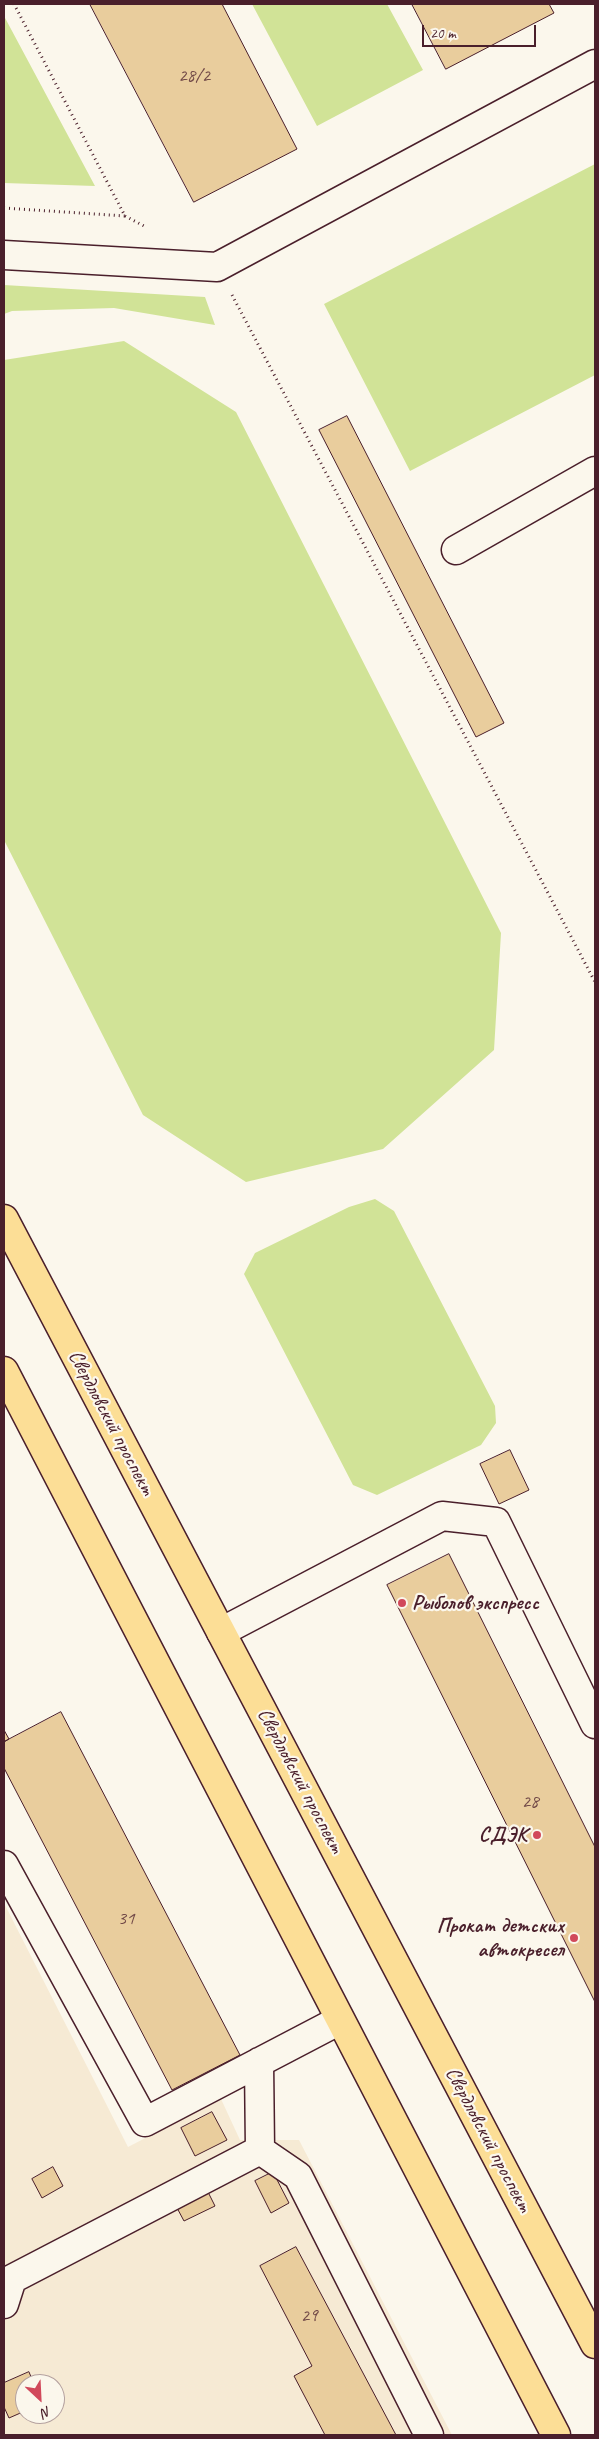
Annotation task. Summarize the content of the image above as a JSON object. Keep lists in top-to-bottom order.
{
  "streets": {
    "main road": ["Свердловский проспект"]
  },
  "places": ["Рыболов экспресс", "СДЭК", "Прокат детских автокресел"],
  "house_numbers": [
    "28/2",
    "28",
    "31",
    "29"
  ],
  "scale_bar": "20 m",
  "north": "bottom right"
}
